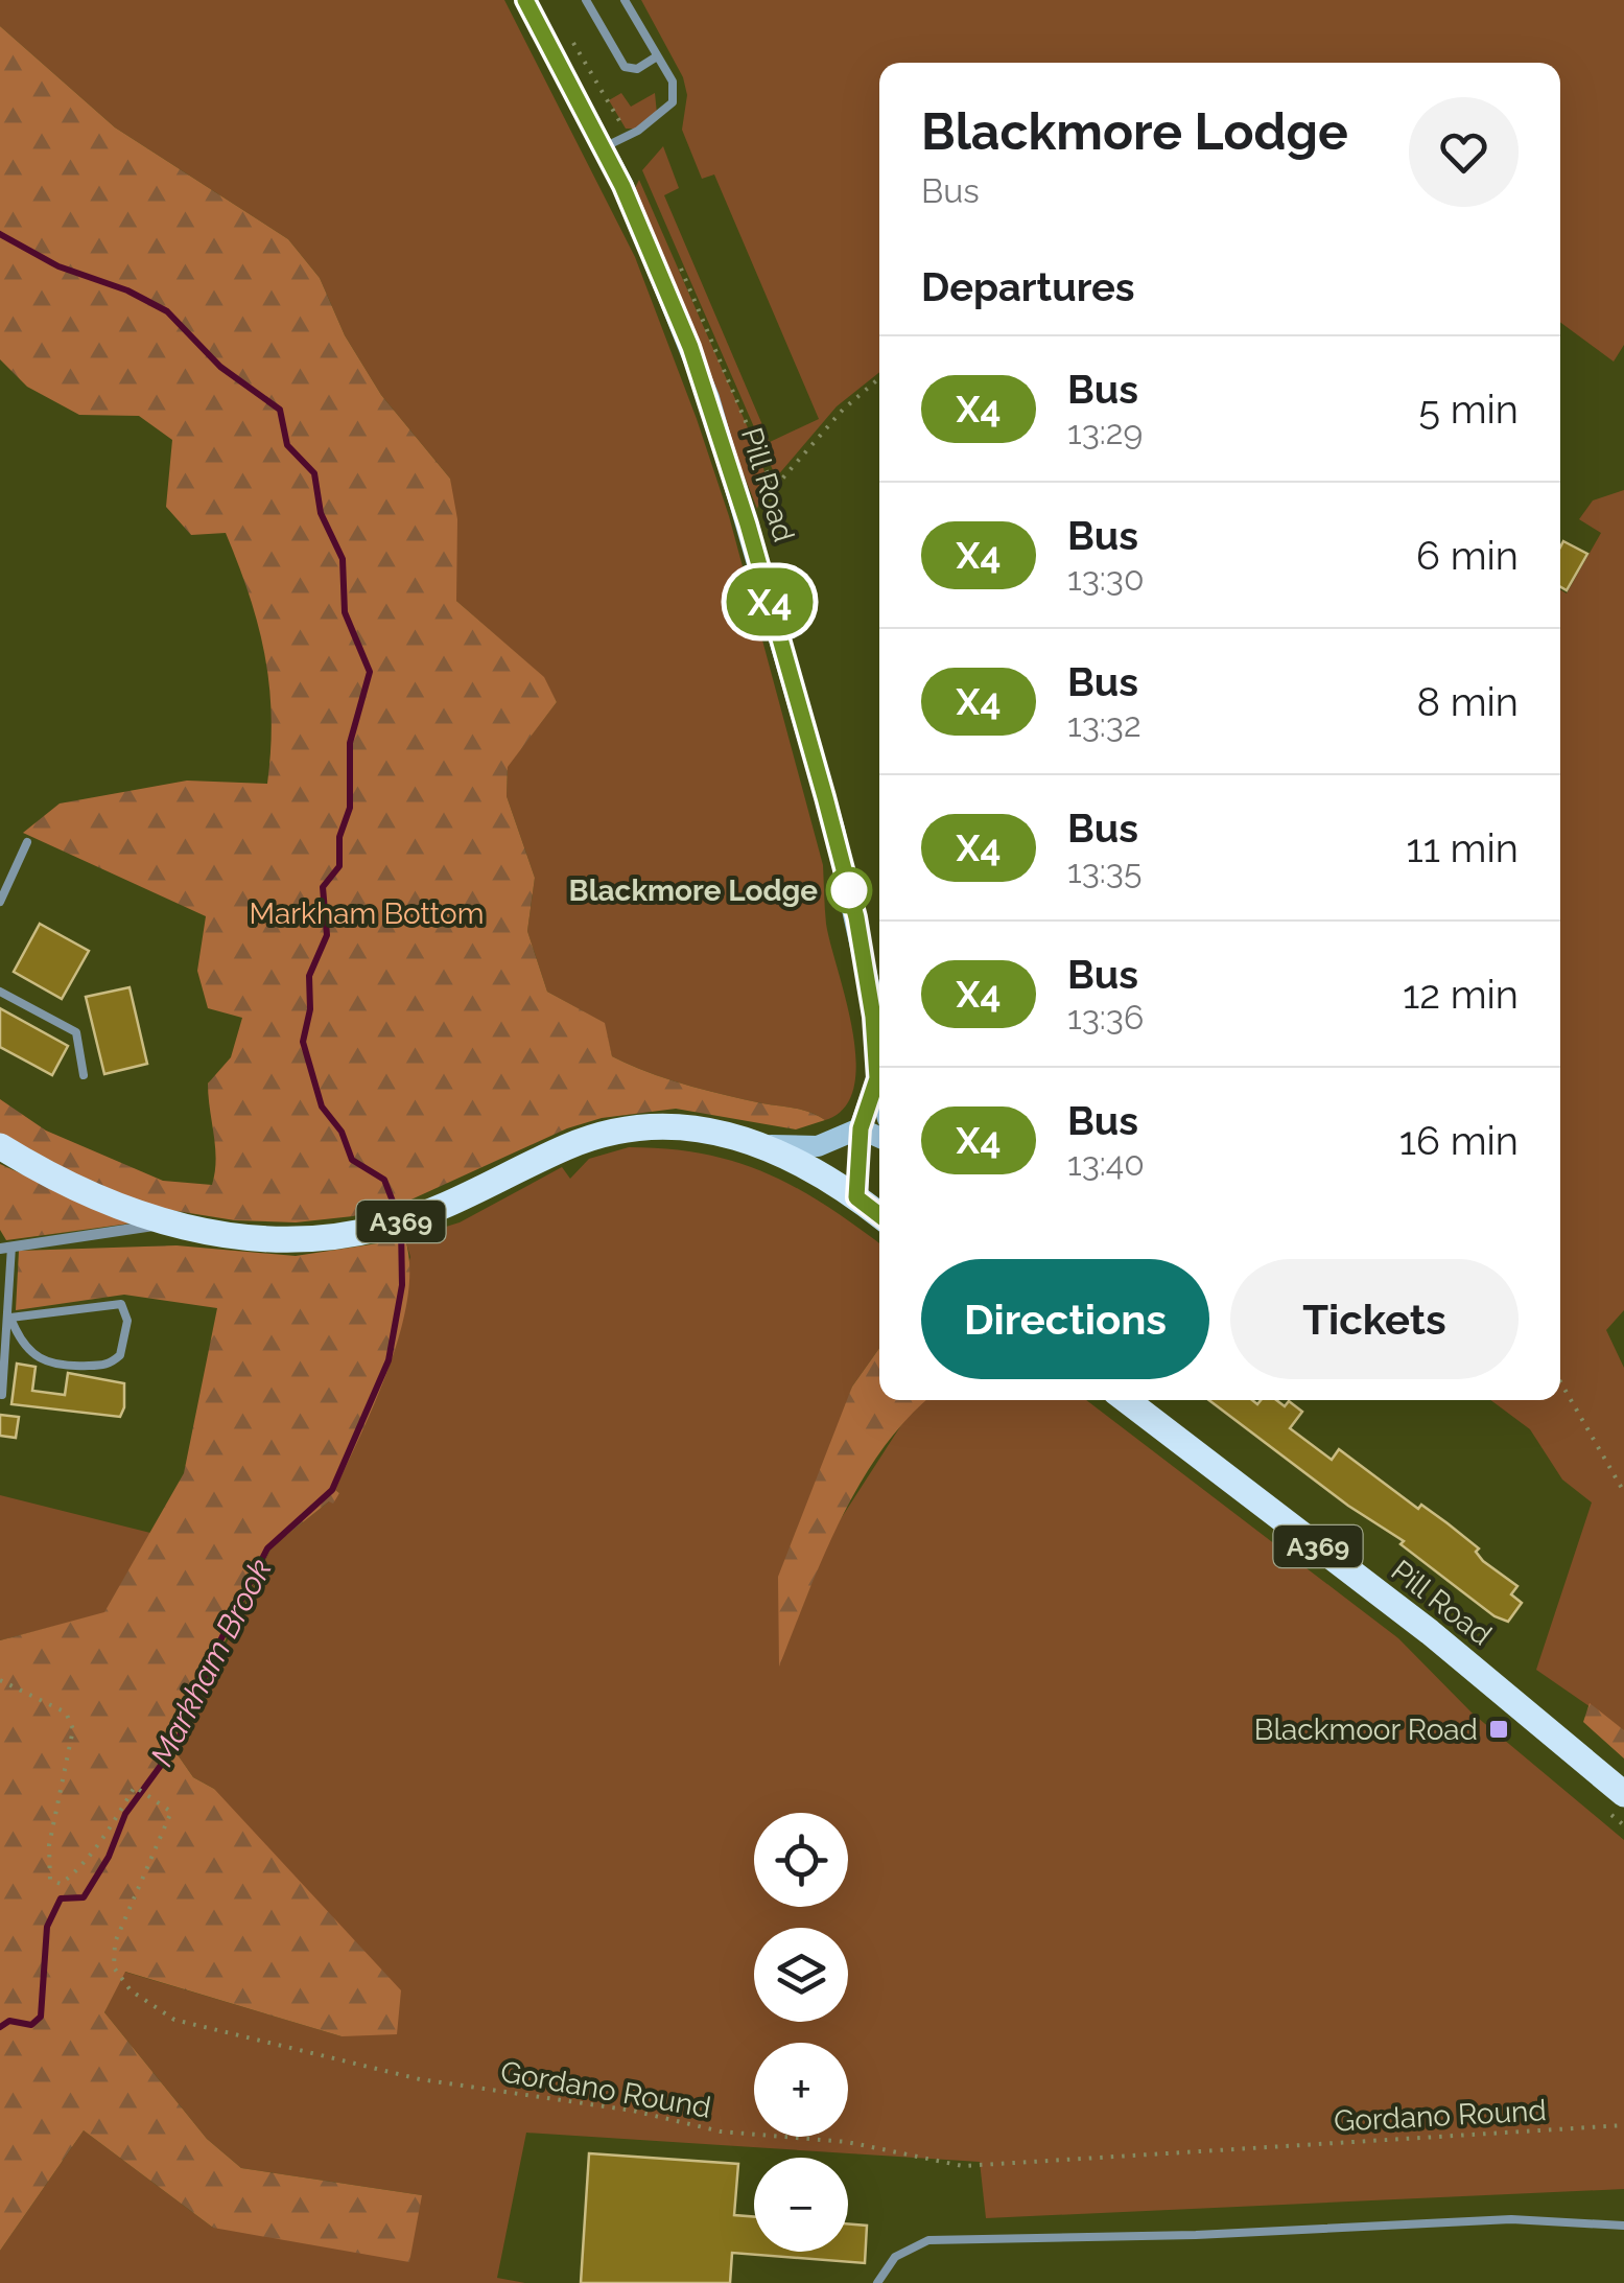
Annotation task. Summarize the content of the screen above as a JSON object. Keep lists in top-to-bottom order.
{
  "streets": {
    "main road": ["Pill Road", "A369"],
    "path": ["Gordano Round"]
  },
  "crossings": [
    ["Pill Road", "A369"]
  ],
  "water": ["Markham Brook"],
  "parks": ["Markham Bottom"],
  "places": {
    "other": ["Blackmore Lodge"],
    "transit": ["Blackmoor Road"]
  },
  "lines": ["bus line X4"],
  "page": {
    "on_map": "X4",
    "heading": [
      ["Blackmore Lodge", "Bus"],
      "Departures"
    ],
    "list": [
      {
        "mark": "X4",
        "name": "Bus",
        "note": "13:29",
        "value": "5 min"
      },
      {
        "mark": "X4",
        "name": "Bus",
        "note": "13:30",
        "value": "6 min"
      },
      {
        "mark": "X4",
        "name": "Bus",
        "note": "13:32",
        "value": "8 min"
      },
      {
        "mark": "X4",
        "name": "Bus",
        "note": "13:35",
        "value": "11 min"
      },
      {
        "mark": "X4",
        "name": "Bus",
        "note": "13:36",
        "value": "12 min"
      },
      {
        "mark": "X4",
        "name": "Bus",
        "note": "13:40",
        "value": "16 min"
      }
    ],
    "buttons": ["Directions", "Tickets"],
    "map_buttons": ["+", "−"]
  }
}
